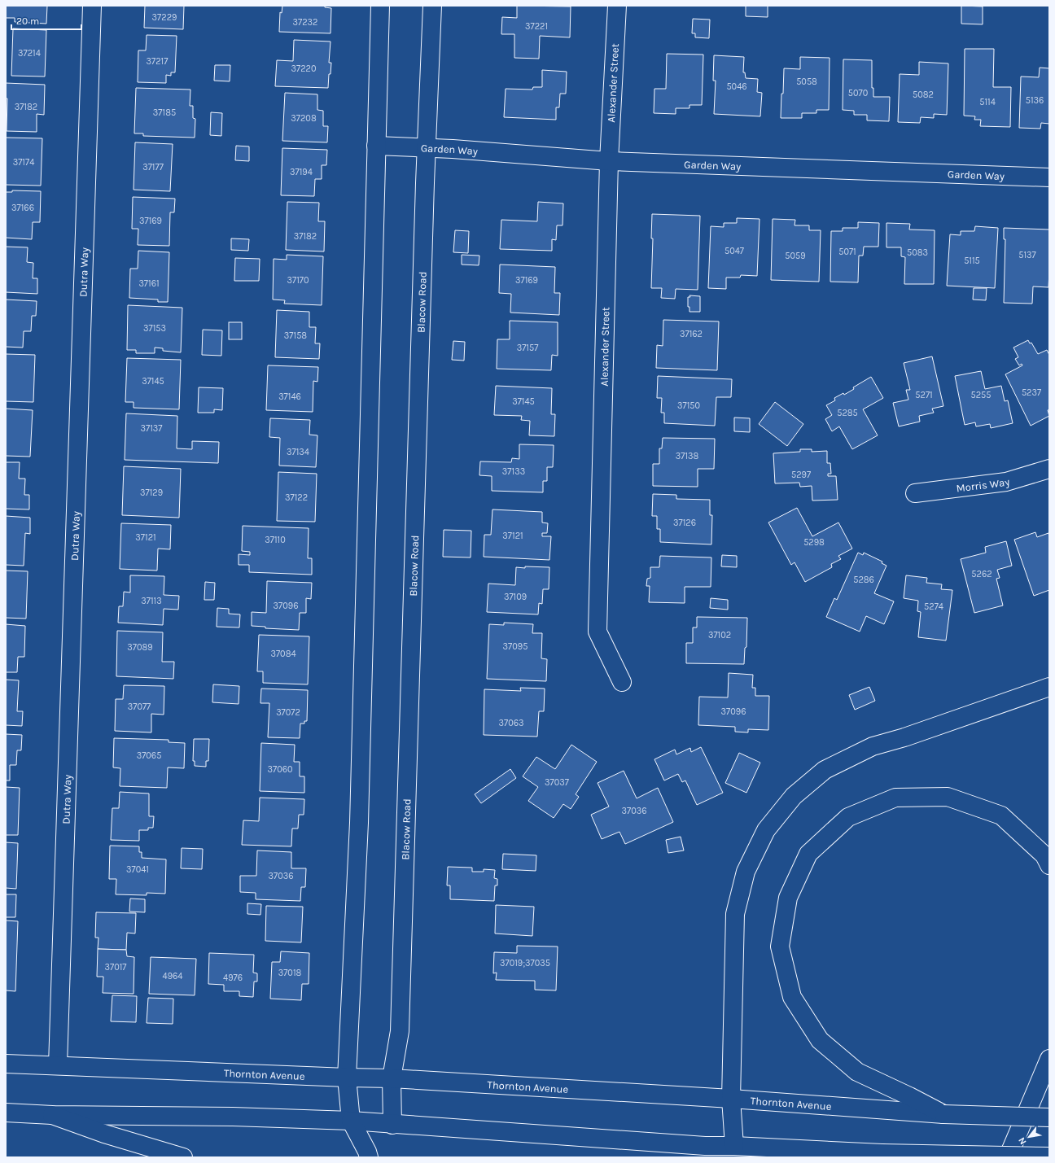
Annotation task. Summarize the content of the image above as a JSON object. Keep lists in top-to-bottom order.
{
  "streets": {
    "main road": [
      "Alexander Street",
      "Garden Way",
      "Dutra Way",
      "Blacow Road",
      "Morris Way",
      "Thornton Avenue"
    ]
  },
  "crossings": [
    ["Alexander Street", "Garden Way"],
    ["Garden Way", "Blacow Road"],
    ["Dutra Way", "Thornton Avenue"],
    ["Blacow Road", "Thornton Avenue"]
  ],
  "house_numbers": [
    "37229",
    "37232",
    "37221",
    "37214",
    "37217",
    "37220",
    "5058",
    "5046",
    "5070",
    "5082",
    "5136",
    "5114",
    "37182",
    "37185",
    "37208",
    "37174",
    "37177",
    "37194",
    "37166",
    "37169",
    "37182",
    "5047",
    "5071",
    "5083",
    "5137",
    "5059",
    "5115",
    "37170",
    "37169",
    "37161",
    "37153",
    "37162",
    "37158",
    "37157",
    "37145",
    "5237",
    "5271",
    "5255",
    "37146",
    "37145",
    "37150",
    "5285",
    "37137",
    "37134",
    "37138",
    "37133",
    "5297",
    "37129",
    "37122",
    "37126",
    "37121",
    "37121",
    "37110",
    "5298",
    "5262",
    "5286",
    "37109",
    "37113",
    "37096",
    "5274",
    "37102",
    "37095",
    "37089",
    "37084",
    "37077",
    "37096",
    "37072",
    "37063",
    "37065",
    "37060",
    "37037",
    "37036",
    "37041",
    "37036",
    "37019;37035",
    "37017",
    "37018",
    "4964",
    "4976"
  ],
  "scale_bar": "20 m",
  "north": "bottom left"
}
